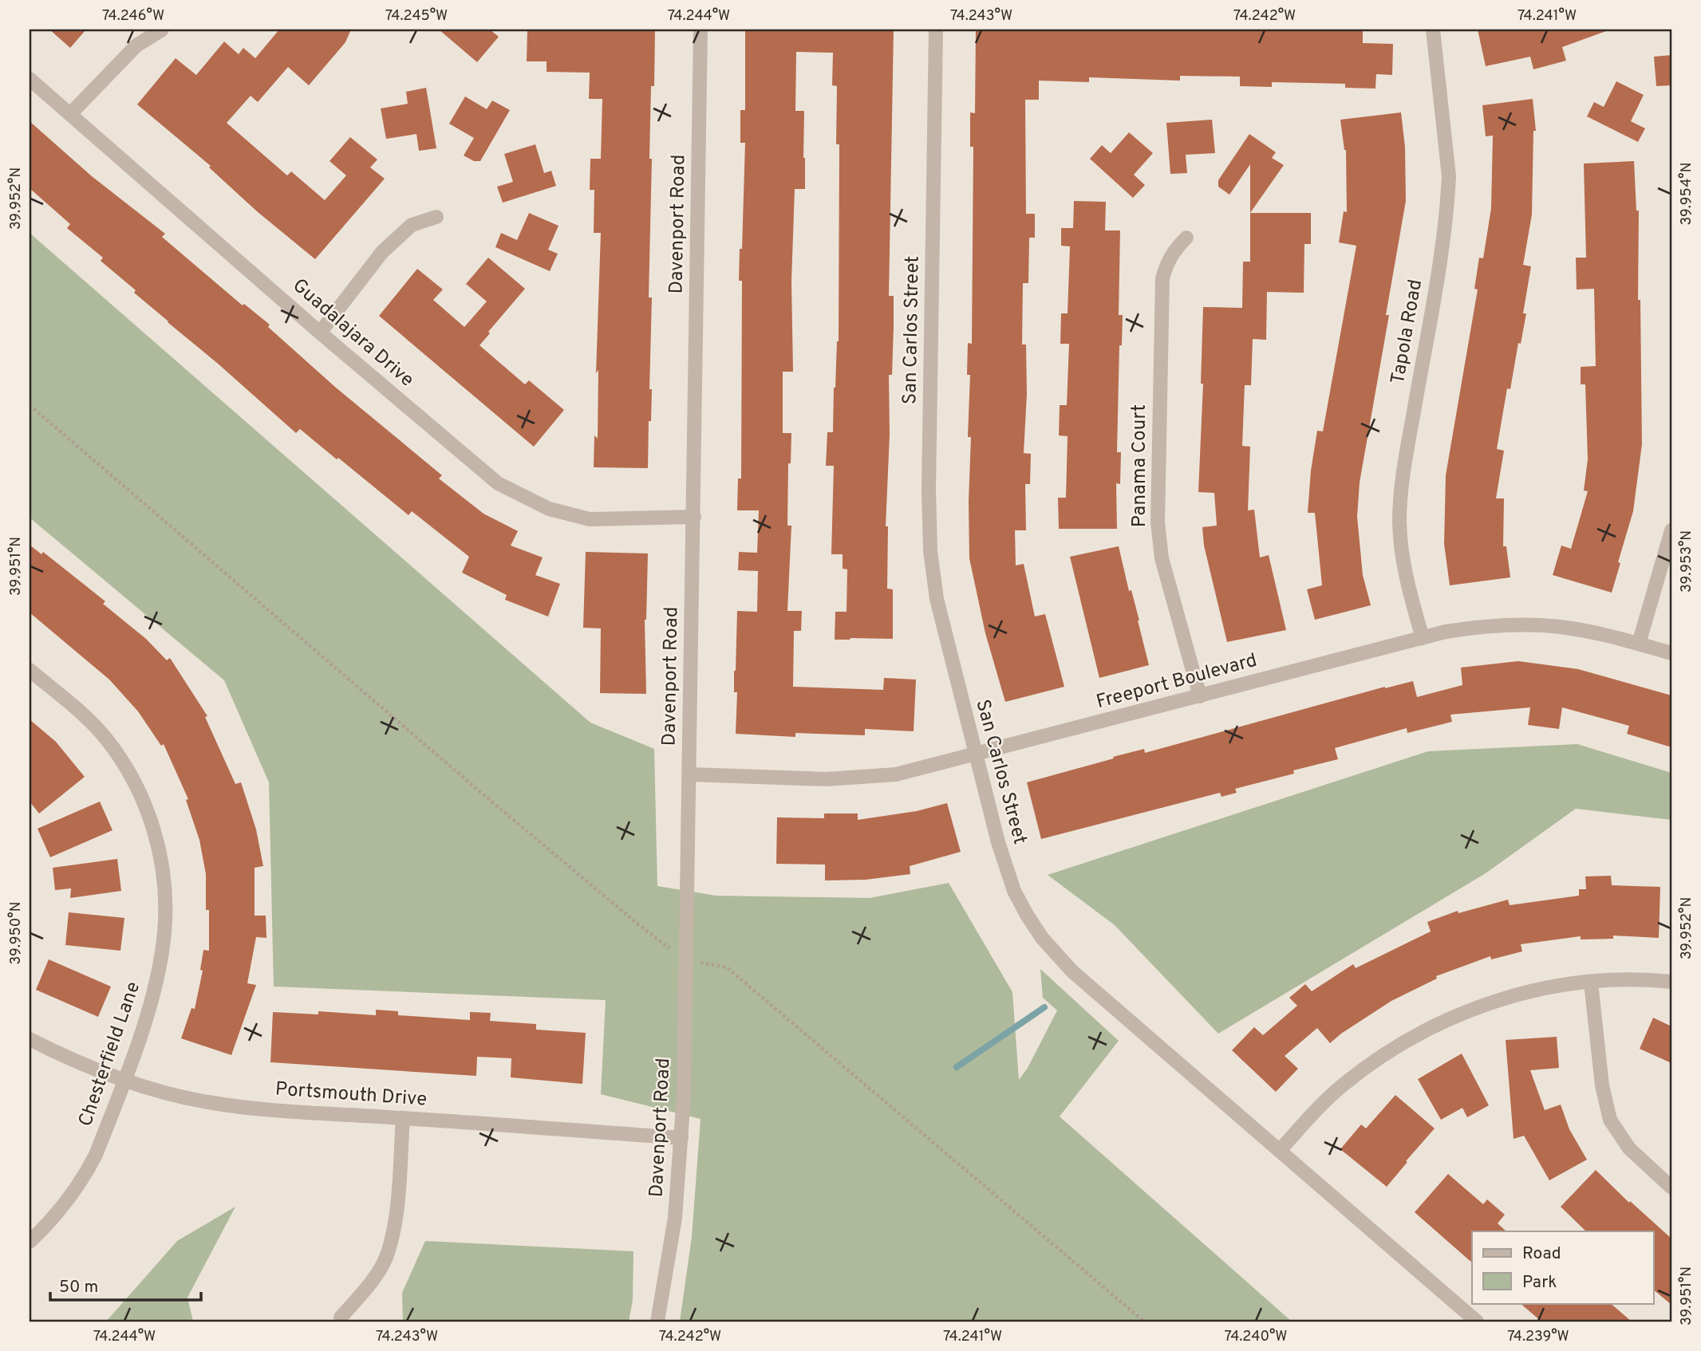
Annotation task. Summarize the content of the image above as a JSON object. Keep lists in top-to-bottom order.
{
  "streets": {
    "street": [
      "Davenport Road",
      "San Carlos Street",
      "Tapola Road",
      "Guadalajara Drive",
      "Panama Court",
      "Freeport Boulevard",
      "Chesterfield Lane",
      "Portsmouth Drive"
    ]
  },
  "crossings": [
    ["Davenport Road", "Guadalajara Drive"],
    ["Davenport Road", "Freeport Boulevard"],
    ["Davenport Road", "Portsmouth Drive"],
    ["San Carlos Street", "Freeport Boulevard"],
    ["Tapola Road", "Freeport Boulevard"],
    ["Panama Court", "Freeport Boulevard"],
    ["Chesterfield Lane", "Portsmouth Drive"]
  ],
  "legend": ["Road", "Park"],
  "scale_bar": "50 m",
  "coordinates": [
    "74.246°W",
    "74.245°W",
    "74.244°W",
    "74.243°W",
    "74.242°W",
    "74.241°W",
    "39.954°N",
    "39.952°N",
    "39.953°N",
    "39.951°N",
    "39.950°N",
    "74.240°W",
    "74.239°W"
  ]
}
